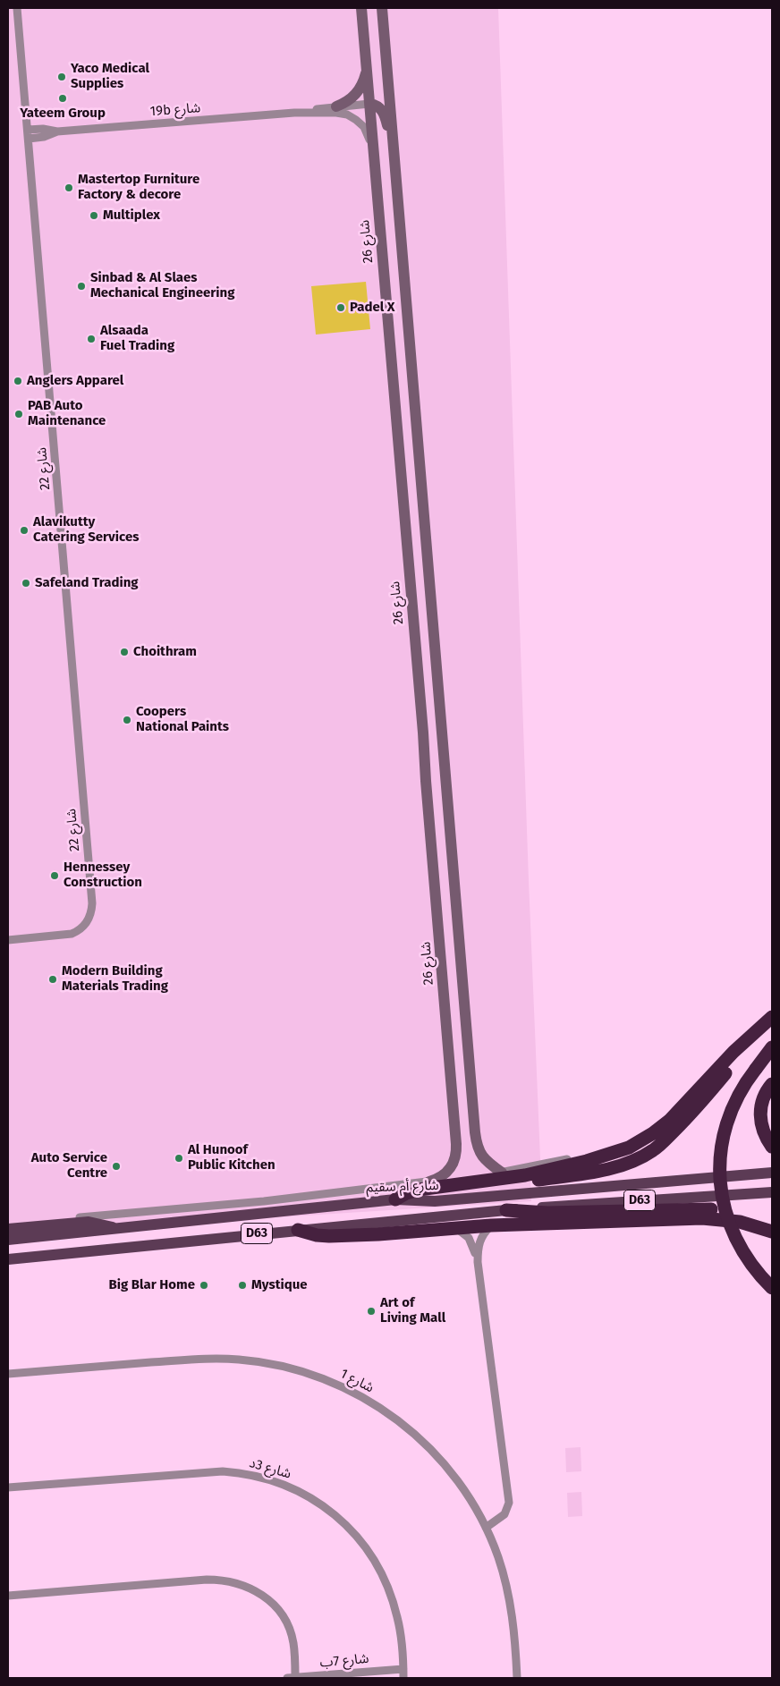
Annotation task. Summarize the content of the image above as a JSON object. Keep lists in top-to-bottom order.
{
  "streets": {
    "main road": ["شارع 26", "شارع أم سقيم", "D63"],
    "street": [
      "19b شارع",
      "شارع 22",
      "شارع 1",
      "شارع 3د",
      "شارع 7ب"
    ]
  },
  "crossings": [
    ["19b شارع", "شارع 26"],
    ["19b شارع", "شارع 22"],
    ["شارع 3د", "شارع 7ب"]
  ],
  "places": [
    "Yaco Medical Supplies",
    "Yateem Group",
    "Mastertop Furniture Factory & decore",
    "Multiplex",
    "Sinbad & Al Slaes Mechanical Engineering",
    "Padel X",
    "Alsaada Fuel Trading",
    "Anglers Apparel",
    "PAB Auto Maintenance",
    "Alavikutty Catering Services",
    "Safeland Trading",
    "Choithram",
    "Coopers National Paints",
    "Hennessey Construction",
    "Modern Building Materials Trading",
    "Al Hunoof Public Kitchen",
    "Auto Service Centre",
    "Big Blar Home",
    "Mystique",
    "Art of Living Mall"
  ]
}
